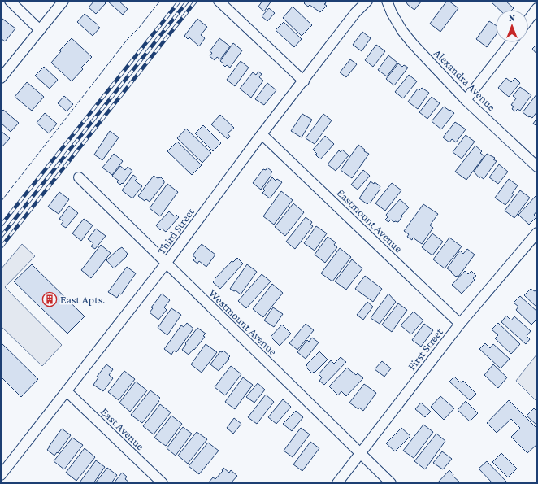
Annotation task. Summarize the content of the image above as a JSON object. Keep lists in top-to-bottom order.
{
  "streets": {
    "street": [
      "Alexandra Avenue",
      "Eastmount Avenue",
      "Third Street",
      "Westmount Avenue",
      "First Street",
      "East Avenue"
    ]
  },
  "crossings": [
    ["Eastmount Avenue", "Third Street"],
    ["Eastmount Avenue", "First Street"],
    ["Third Street", "Westmount Avenue"],
    ["Third Street", "East Avenue"],
    ["Westmount Avenue", "First Street"]
  ],
  "places": {
    "building": ["East Apts."]
  },
  "north": "top"
}
